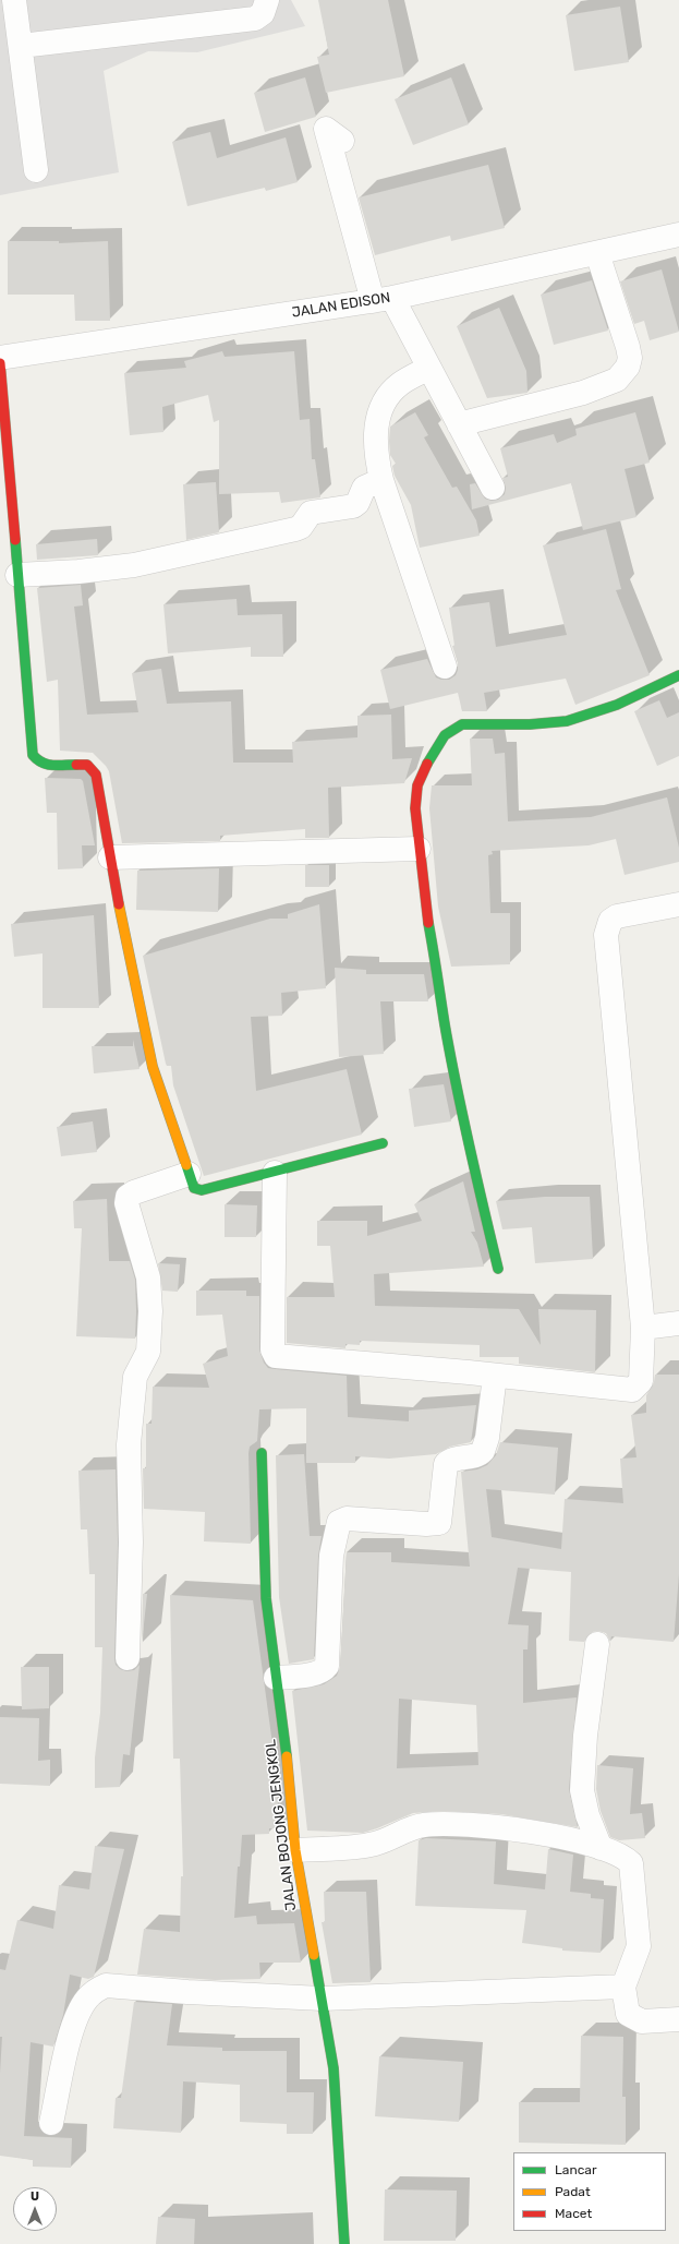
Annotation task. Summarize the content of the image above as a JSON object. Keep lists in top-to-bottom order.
{
  "streets": {
    "street": ["JALAN EDISON", "JALAN BOJONG JENGKOL"]
  },
  "legend": ["Lancar", "Padat", "Macet"],
  "north": "top"
}
